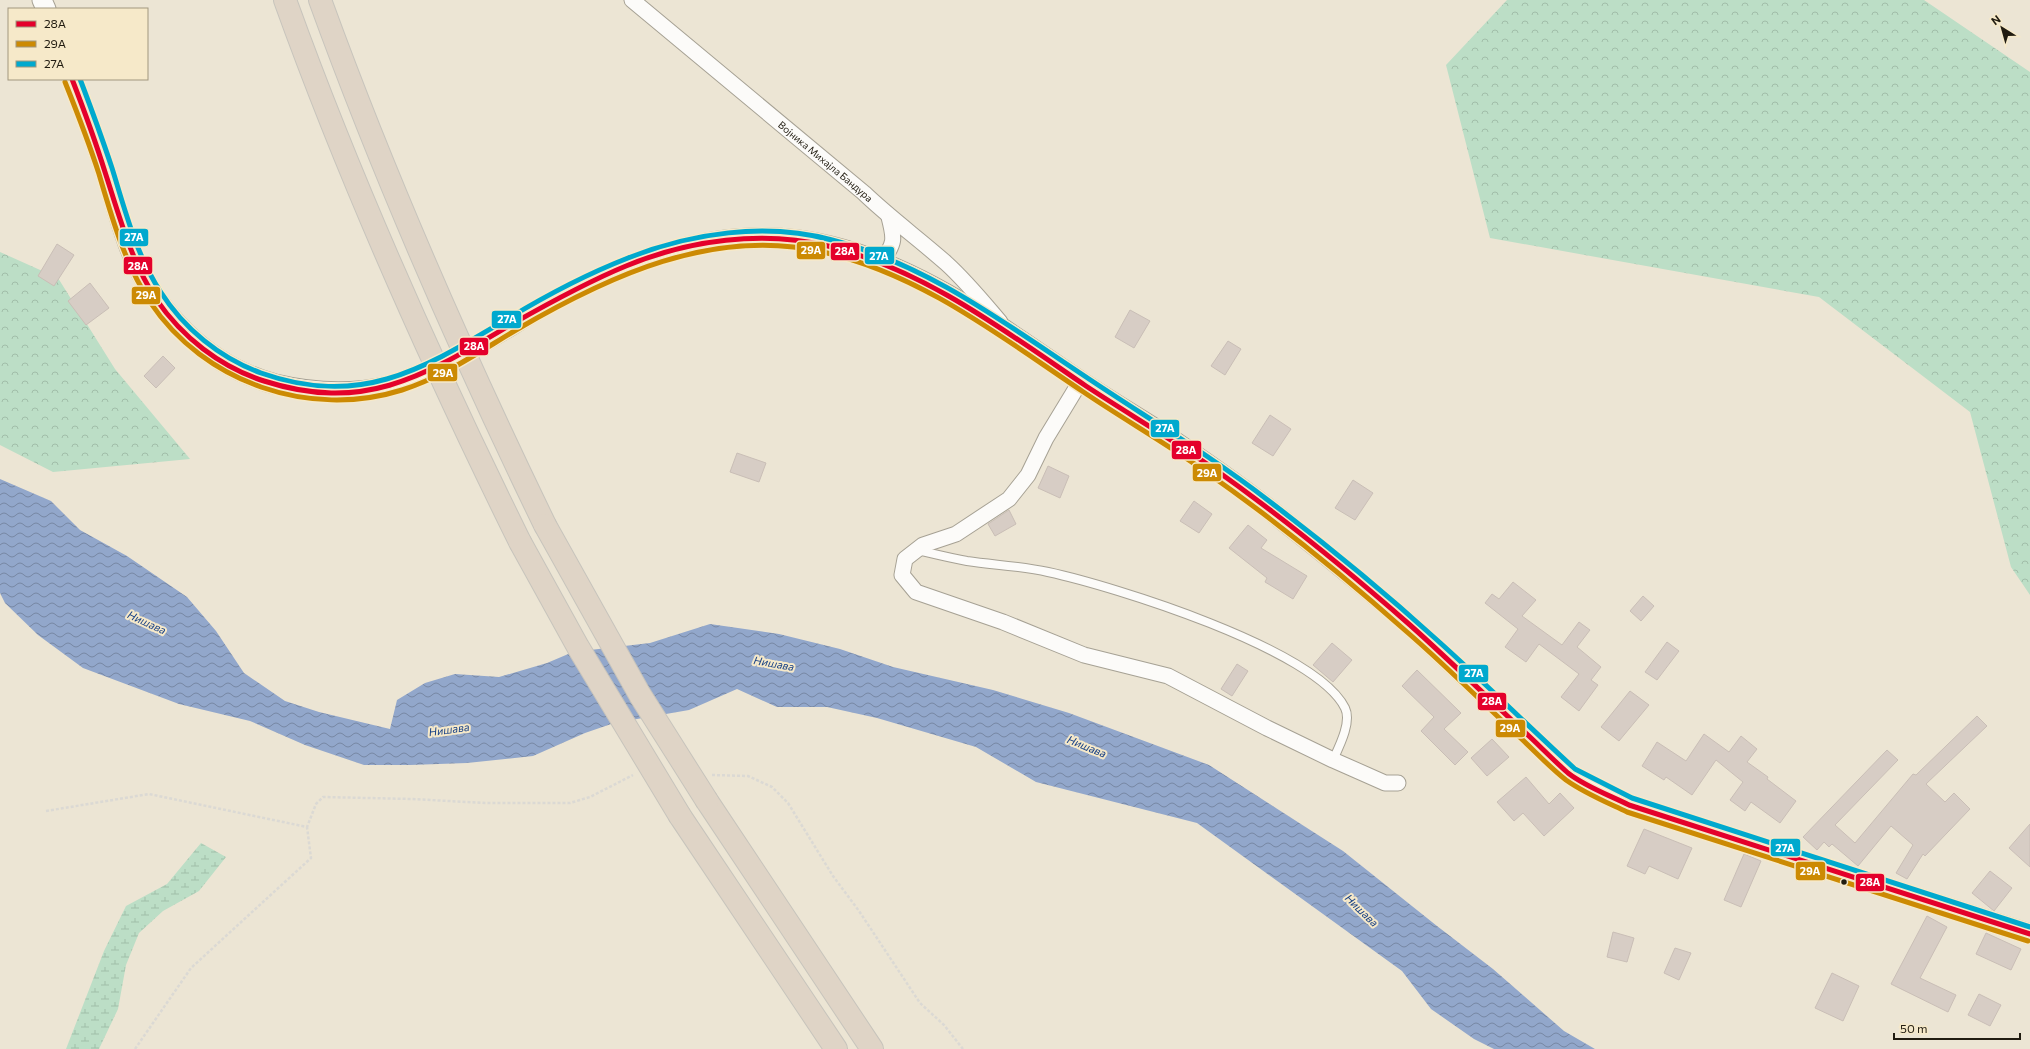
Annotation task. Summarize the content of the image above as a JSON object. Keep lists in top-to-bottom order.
{
  "streets": {
    "street": ["Војника Михајла Бандура"]
  },
  "water": ["Нишава"],
  "lines": ["transit line 28А", "transit line 27А", "transit line 29А"],
  "legend": ["28А", "29А", "27А"],
  "scale_bar": "50 m",
  "north": "top left"
}
